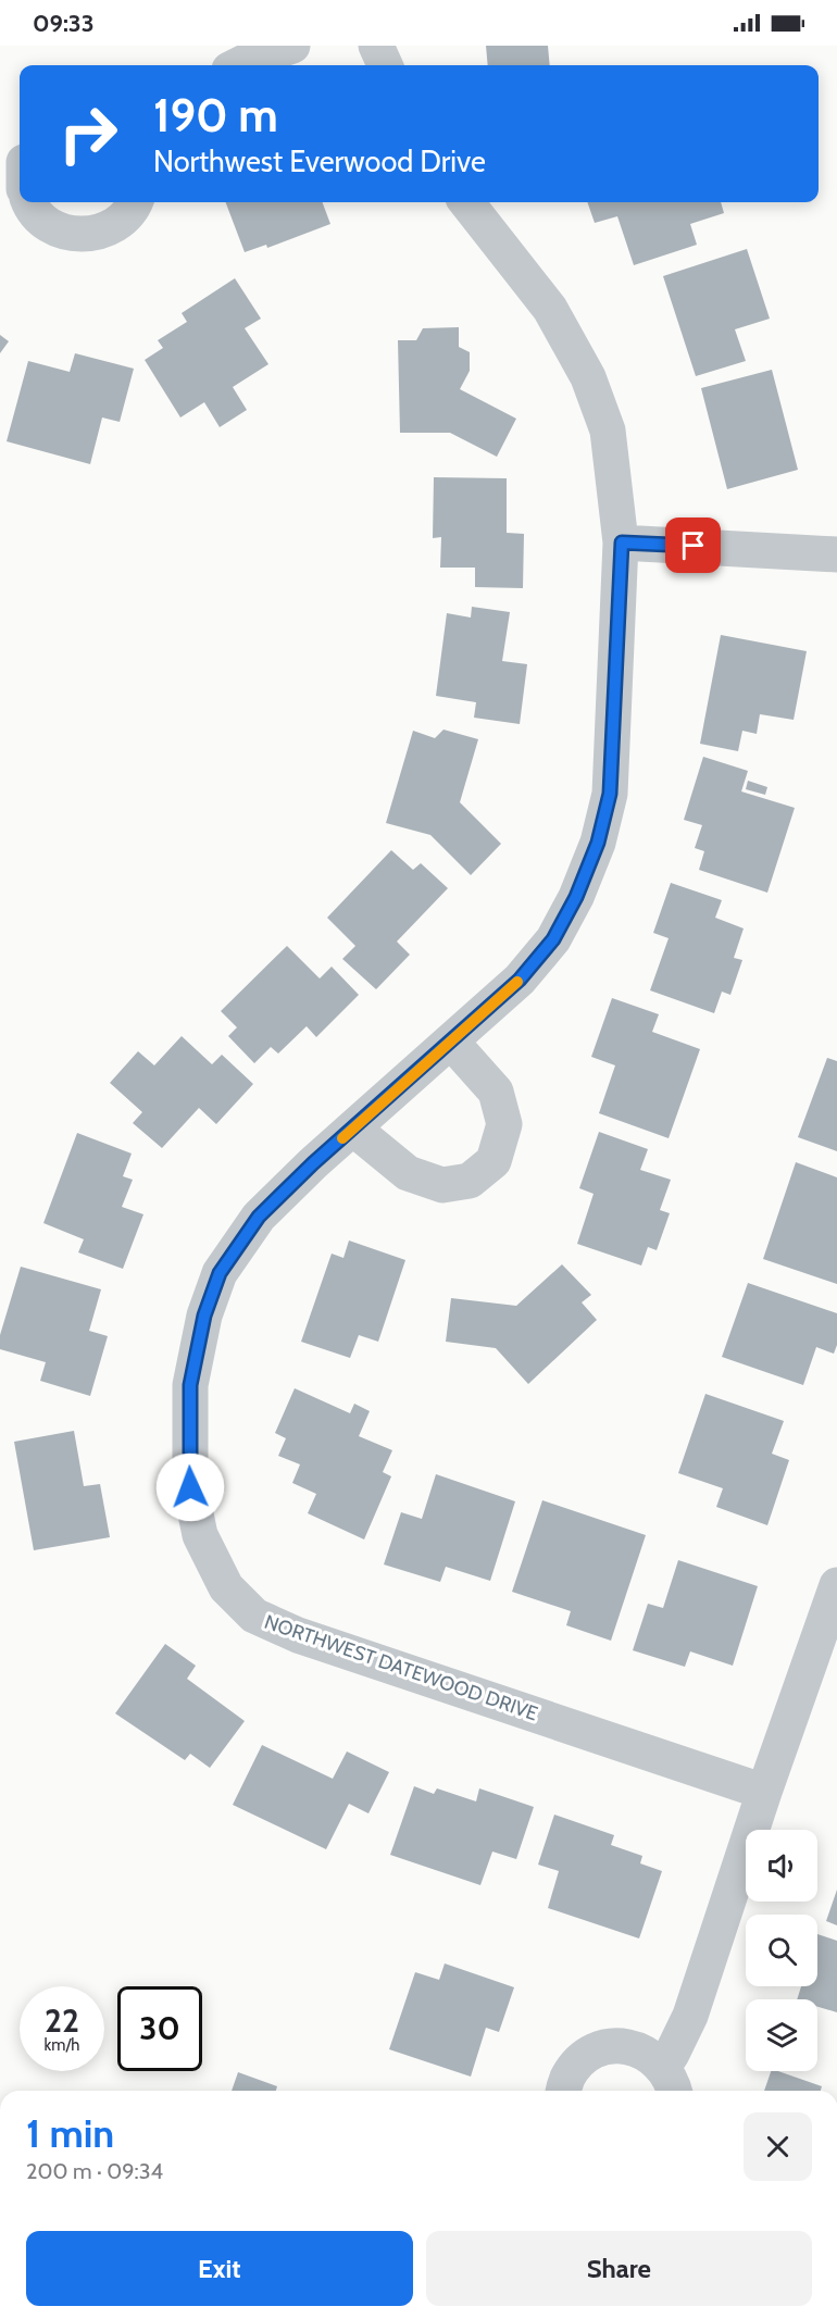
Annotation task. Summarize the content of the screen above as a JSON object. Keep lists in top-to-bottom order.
{
  "streets": {
    "street": ["NORTHWEST DATEWOOD DRIVE"]
  },
  "page": {
    "status": "09:33",
    "turn": ["190 m", "Northwest Everwood Drive"],
    "speed": "22 km/h",
    "limit": "30",
    "heading": ["1 min", "200 m · 09:34"],
    "buttons": ["Exit", "Share"]
  }
}
